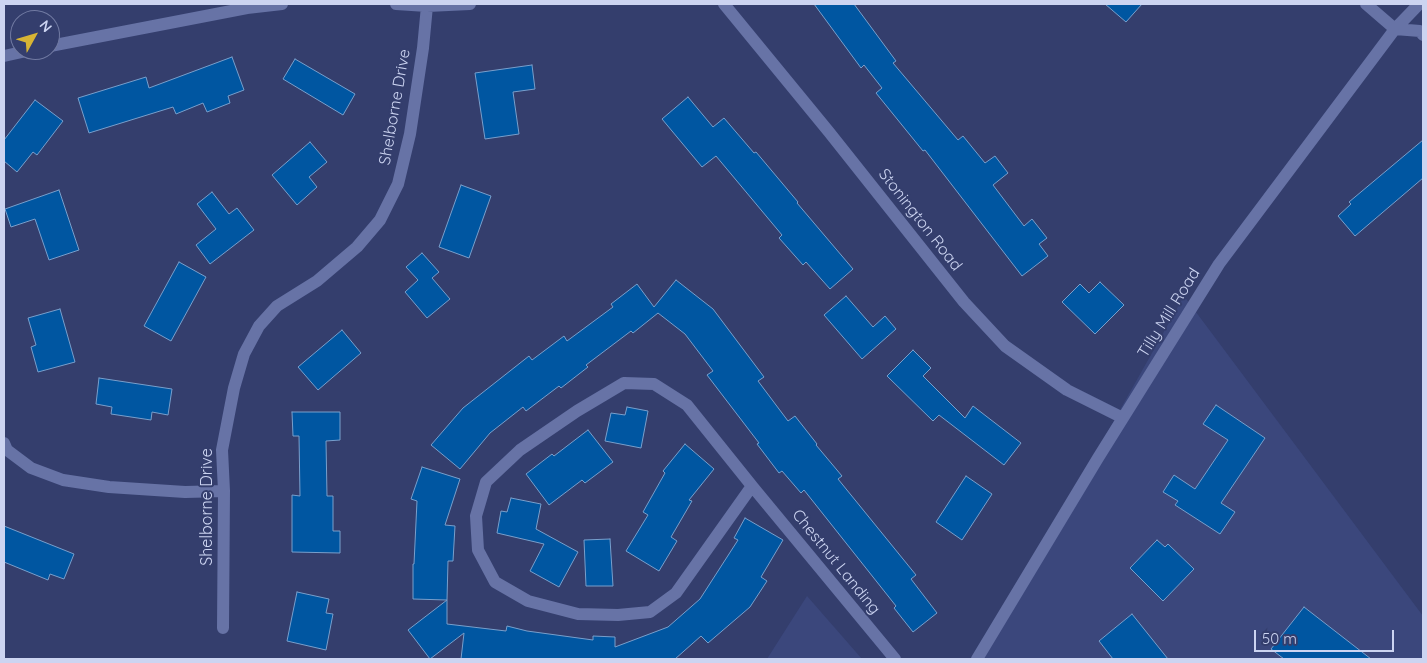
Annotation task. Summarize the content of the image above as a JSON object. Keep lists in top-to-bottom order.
{
  "streets": {
    "street": [
      "Shelborne Drive",
      "Stonington Road",
      "Tilly Mill Road",
      "Chestnut Landing"
    ]
  },
  "crossings": [
    ["Stonington Road", "Tilly Mill Road"]
  ],
  "scale_bar": "50 m",
  "north": "top right"
}
